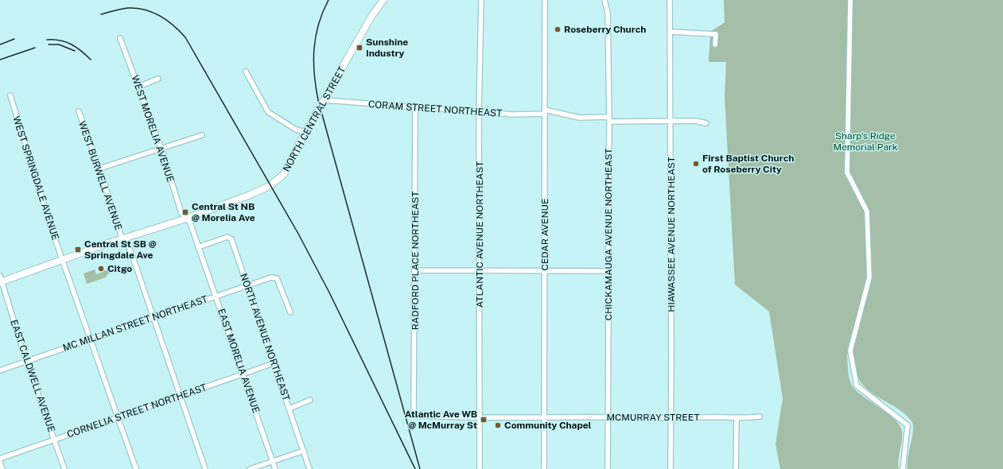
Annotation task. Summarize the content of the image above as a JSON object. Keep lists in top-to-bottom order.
{
  "streets": {
    "main road": ["NORTH CENTRAL STREET"],
    "street": [
      "CORAM STREET NORTHEAST",
      "WEST MORELIA AVENUE",
      "WEST BURWELL AVENUE",
      "WEST SPRINGDALE AVENUE",
      "ATLANTIC AVENUE NORTHEAST",
      "CEDAR AVENUE",
      "CHICKAMAUGA AVENUE NORTHEAST",
      "HIAWASSEE AVENUE NORTHEAST",
      "RADFORD PLACE NORTHEAST",
      "MC MILLAN STREET NORTHEAST",
      "NORTH AVENUE NORTHEAST",
      "EAST MORELIA AVENUE",
      "EAST CALDWELL AVENUE",
      "CORNELIA STREET NORTHEAST",
      "MCMURRAY STREET"
    ]
  },
  "crossings": [
    ["CORAM STREET NORTHEAST", "NORTH CENTRAL STREET"],
    ["CORAM STREET NORTHEAST", "ATLANTIC AVENUE NORTHEAST"],
    ["CORAM STREET NORTHEAST", "CEDAR AVENUE"],
    ["CORAM STREET NORTHEAST", "CHICKAMAUGA AVENUE NORTHEAST"],
    ["CORAM STREET NORTHEAST", "HIAWASSEE AVENUE NORTHEAST"],
    ["CORAM STREET NORTHEAST", "RADFORD PLACE NORTHEAST"],
    ["NORTH CENTRAL STREET", "WEST MORELIA AVENUE"],
    ["NORTH CENTRAL STREET", "WEST BURWELL AVENUE"],
    ["NORTH CENTRAL STREET", "WEST SPRINGDALE AVENUE"],
    ["NORTH CENTRAL STREET", "EAST MORELIA AVENUE"],
    ["NORTH CENTRAL STREET", "EAST CALDWELL AVENUE"],
    ["WEST MORELIA AVENUE", "EAST MORELIA AVENUE"],
    ["WEST BURWELL AVENUE", "MC MILLAN STREET NORTHEAST"],
    ["WEST BURWELL AVENUE", "CORNELIA STREET NORTHEAST"],
    ["WEST SPRINGDALE AVENUE", "MC MILLAN STREET NORTHEAST"],
    ["WEST SPRINGDALE AVENUE", "CORNELIA STREET NORTHEAST"],
    ["ATLANTIC AVENUE NORTHEAST", "MCMURRAY STREET"],
    ["CEDAR AVENUE", "MCMURRAY STREET"],
    ["CHICKAMAUGA AVENUE NORTHEAST", "MCMURRAY STREET"],
    ["HIAWASSEE AVENUE NORTHEAST", "MCMURRAY STREET"],
    ["RADFORD PLACE NORTHEAST", "MCMURRAY STREET"],
    ["MC MILLAN STREET NORTHEAST", "NORTH AVENUE NORTHEAST"],
    ["MC MILLAN STREET NORTHEAST", "EAST MORELIA AVENUE"],
    ["MC MILLAN STREET NORTHEAST", "EAST CALDWELL AVENUE"],
    ["NORTH AVENUE NORTHEAST", "EAST MORELIA AVENUE"],
    ["NORTH AVENUE NORTHEAST", "CORNELIA STREET NORTHEAST"],
    ["EAST MORELIA AVENUE", "CORNELIA STREET NORTHEAST"],
    ["EAST CALDWELL AVENUE", "CORNELIA STREET NORTHEAST"]
  ],
  "parks": ["Sharp's Ridge Memorial Park"],
  "places": {
    "other": [
      "Roseberry Church",
      "First Baptist Church of Roseberry City",
      "Citgo",
      "Community Chapel"
    ],
    "transit": [
      "Sunshine Industry",
      "Central St NB @ Morelia Ave",
      "Central St SB @ Springdale Ave",
      "Atlantic Ave WB @ McMurray St"
    ]
  }
}
